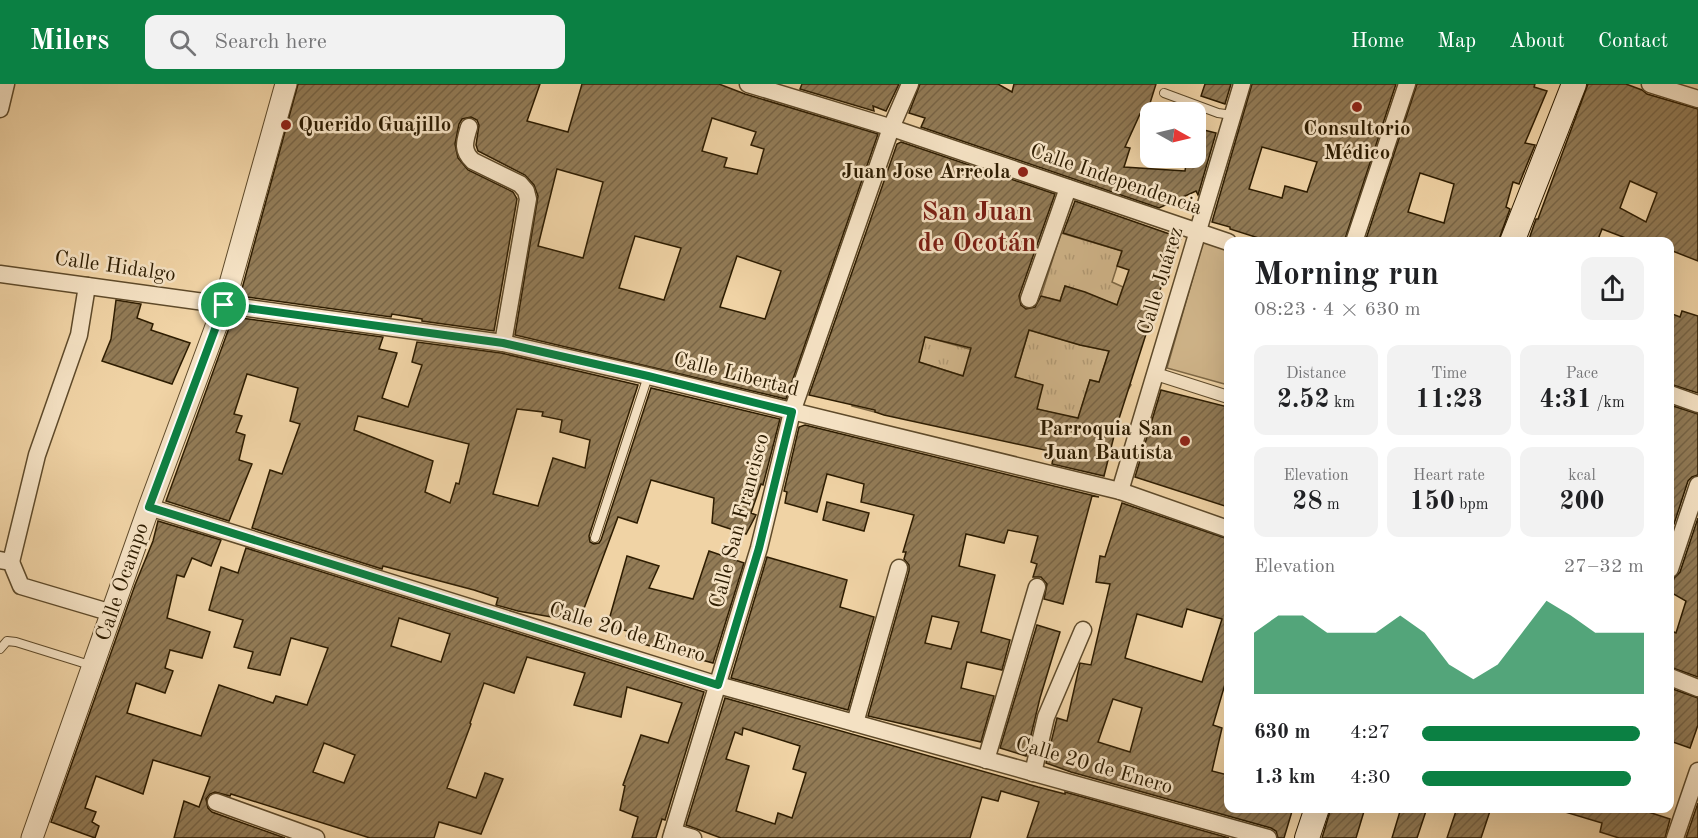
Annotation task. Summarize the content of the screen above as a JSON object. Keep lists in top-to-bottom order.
{
  "streets": {
    "street": [
      "Calle Independencia",
      "Calle Hidalgo",
      "Calle Juárez",
      "Calle Libertad",
      "Calle San Francisco",
      "Calle Ocampo",
      "Calle 20 de Enero"
    ]
  },
  "crossings": [
    ["Calle Independencia", "Calle Juárez"],
    ["Calle Independencia", "Calle San Francisco"],
    ["Calle Hidalgo", "Calle Libertad"],
    ["Calle Hidalgo", "Calle Ocampo"],
    ["Calle Juárez", "Calle Libertad"],
    ["Calle Libertad", "Calle San Francisco"],
    ["Calle Libertad", "Calle Ocampo"],
    ["Calle San Francisco", "Calle 20 de Enero"],
    ["Calle Ocampo", "Calle 20 de Enero"]
  ],
  "districts": ["San Juan de Ocotán"],
  "places": [
    "Consultorio Médico",
    "Querido Guajillo",
    "Juan Jose Arreola",
    "Parroquia San Juan Bautista"
  ],
  "north": "right",
  "page": {
    "header": "Milers",
    "search": "Search here",
    "nav": [
      "Home",
      "Map",
      "About",
      "Contact"
    ],
    "heading": ["Morning run", "08:23 · 4 × 630 m"],
    "stats": [
      ["Distance", "2.52 km"],
      ["Time", "11:23"],
      ["Pace", "4:31 /km"],
      ["Elevation", "28 m"],
      ["Heart rate", "150 bpm"],
      ["kcal", "200"]
    ],
    "chart": ["Elevation", "27–32 m"],
    "list": [
      {
        "name": "630 m",
        "note": "4:27"
      },
      {
        "name": "1.3 km",
        "note": "4:30"
      }
    ]
  }
}
